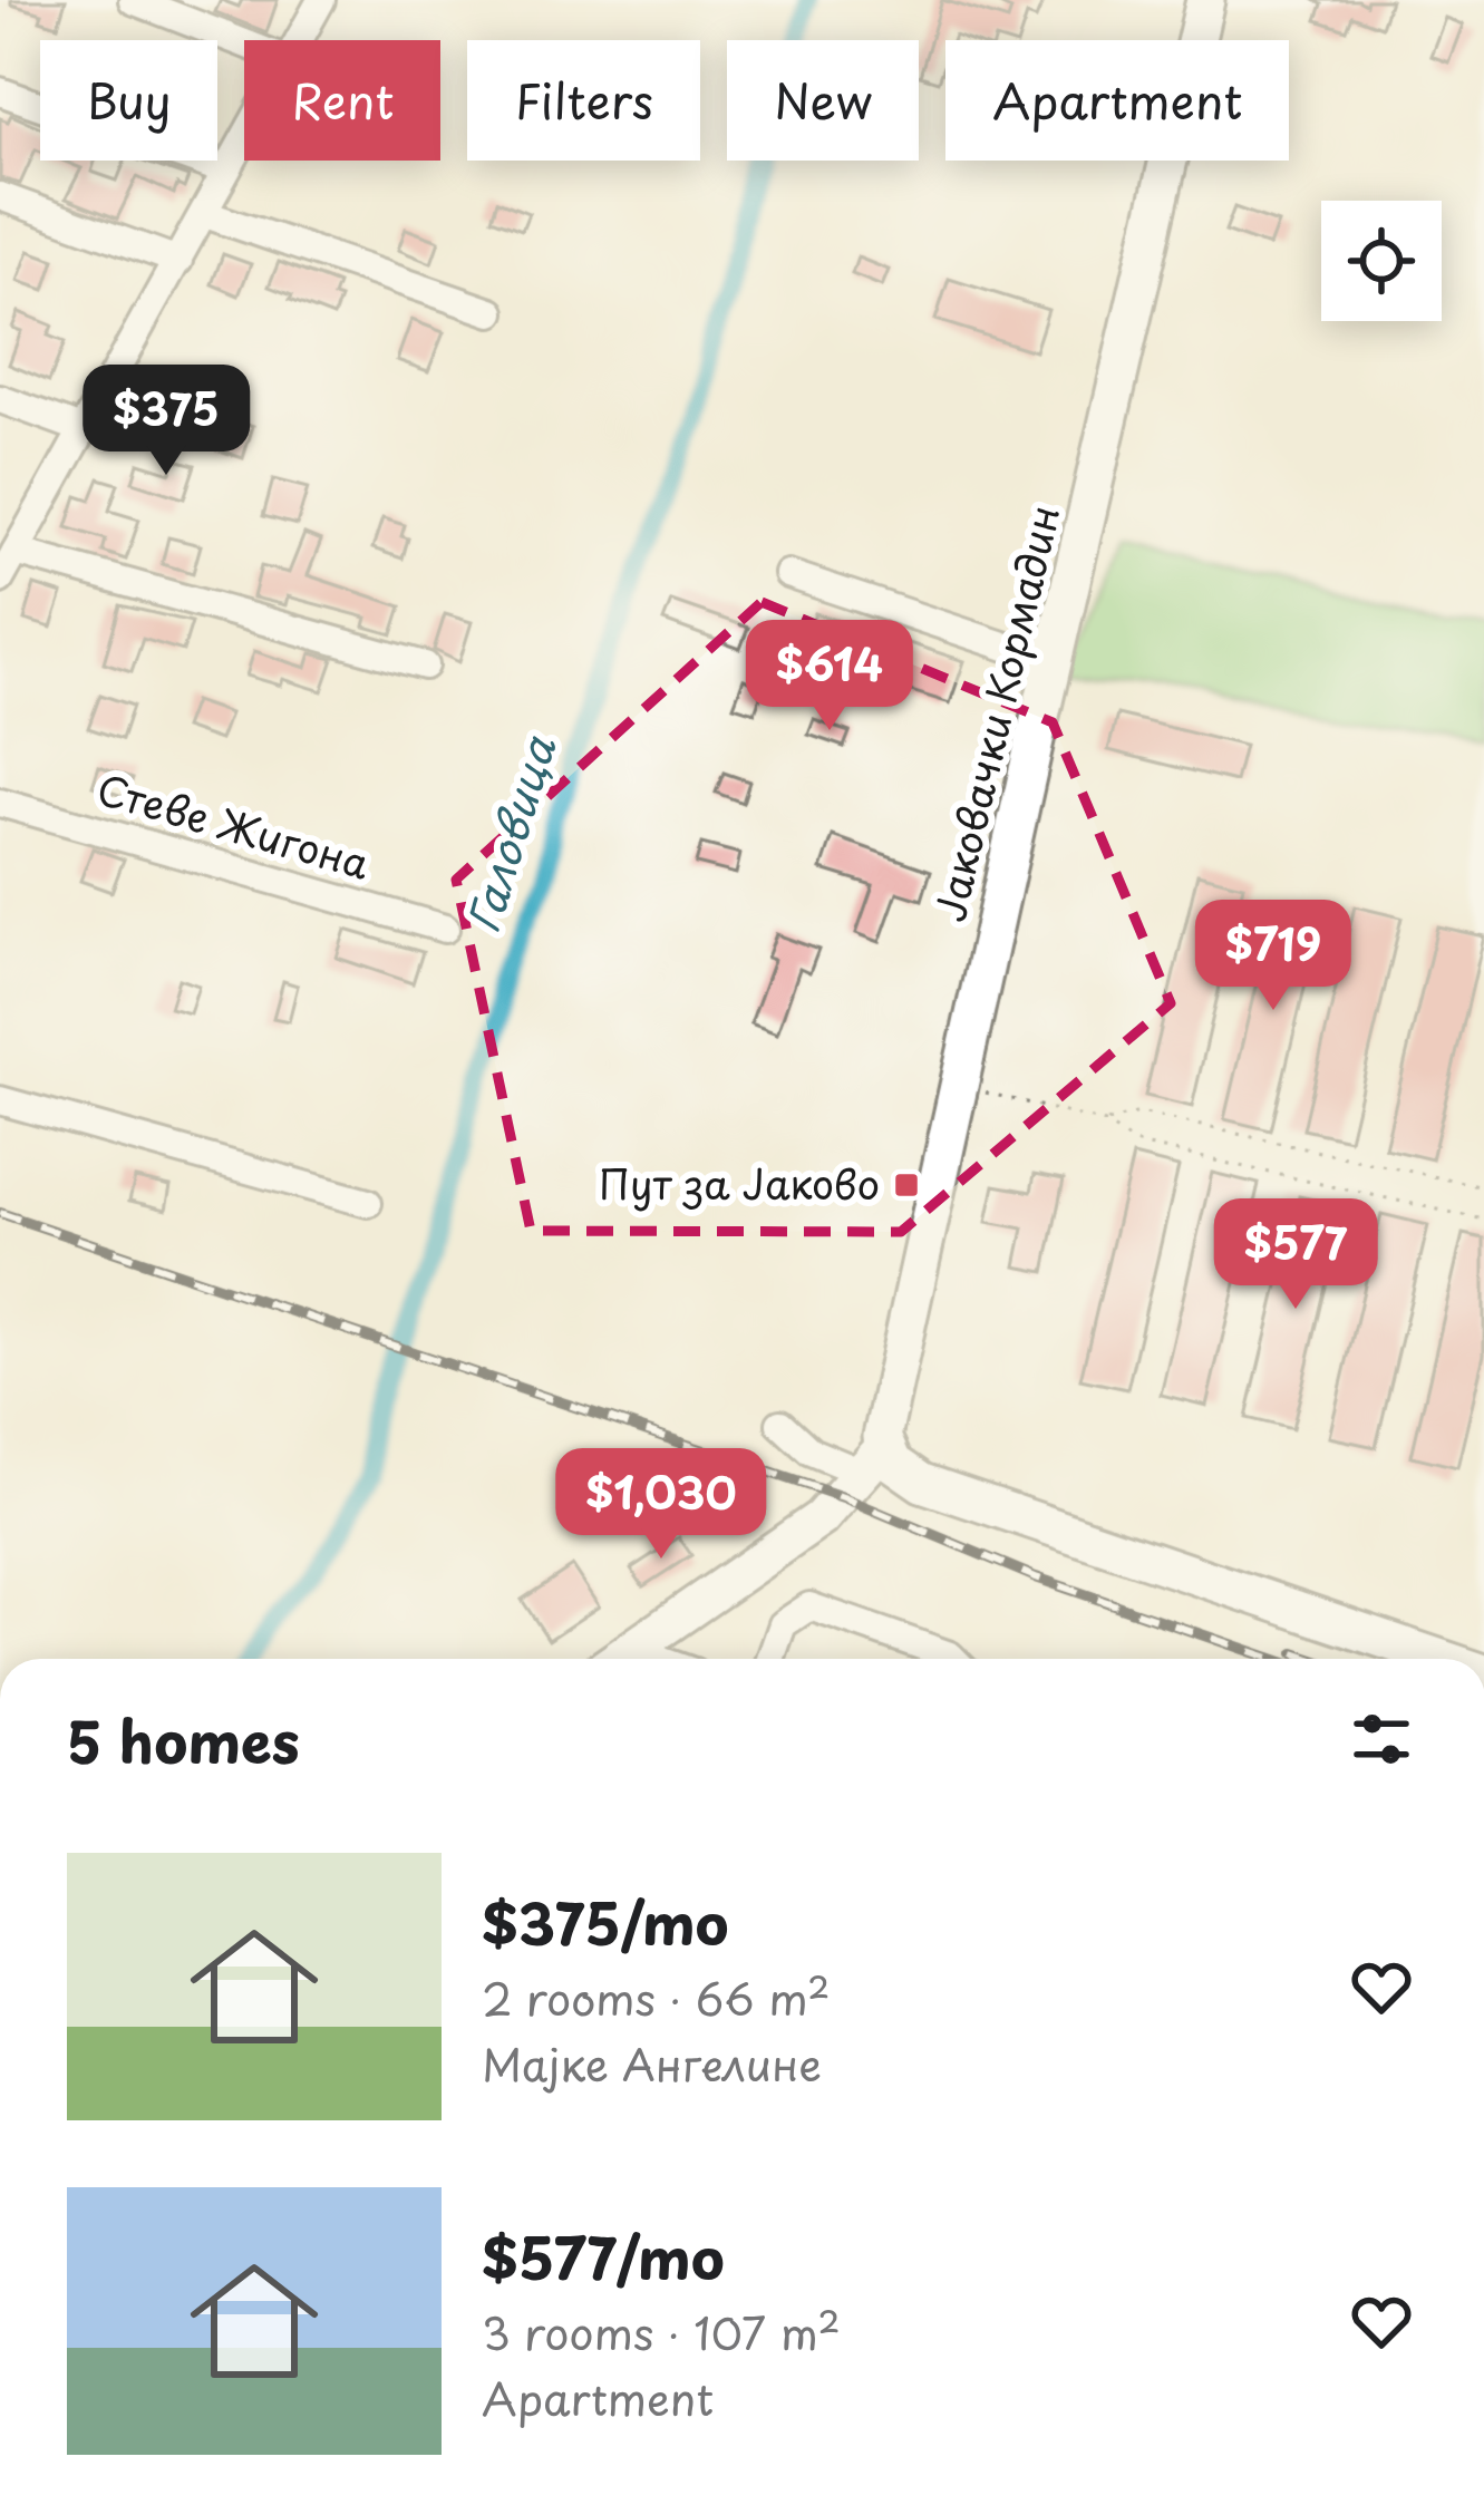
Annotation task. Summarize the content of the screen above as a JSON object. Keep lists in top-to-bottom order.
{
  "streets": {
    "main road": ["Јаковачки Кормадин"],
    "street": ["Стеве Жигона"]
  },
  "water": ["Галовица"],
  "places": {
    "transit": ["Пут за Јаково"]
  },
  "page": {
    "chip": [
      "Buy",
      "Rent",
      "Filters",
      "New",
      "Apartment"
    ],
    "price": [
      "$375",
      "$614",
      "$719",
      "$577",
      "$1,030"
    ],
    "heading": "5 homes",
    "list": [
      {
        "name": "$375/mo",
        "note": "2 rooms · 66 m² · Мајке Ангелине"
      },
      {
        "name": "$577/mo",
        "note": "3 rooms · 107 m² · Apartment"
      }
    ]
  }
}
